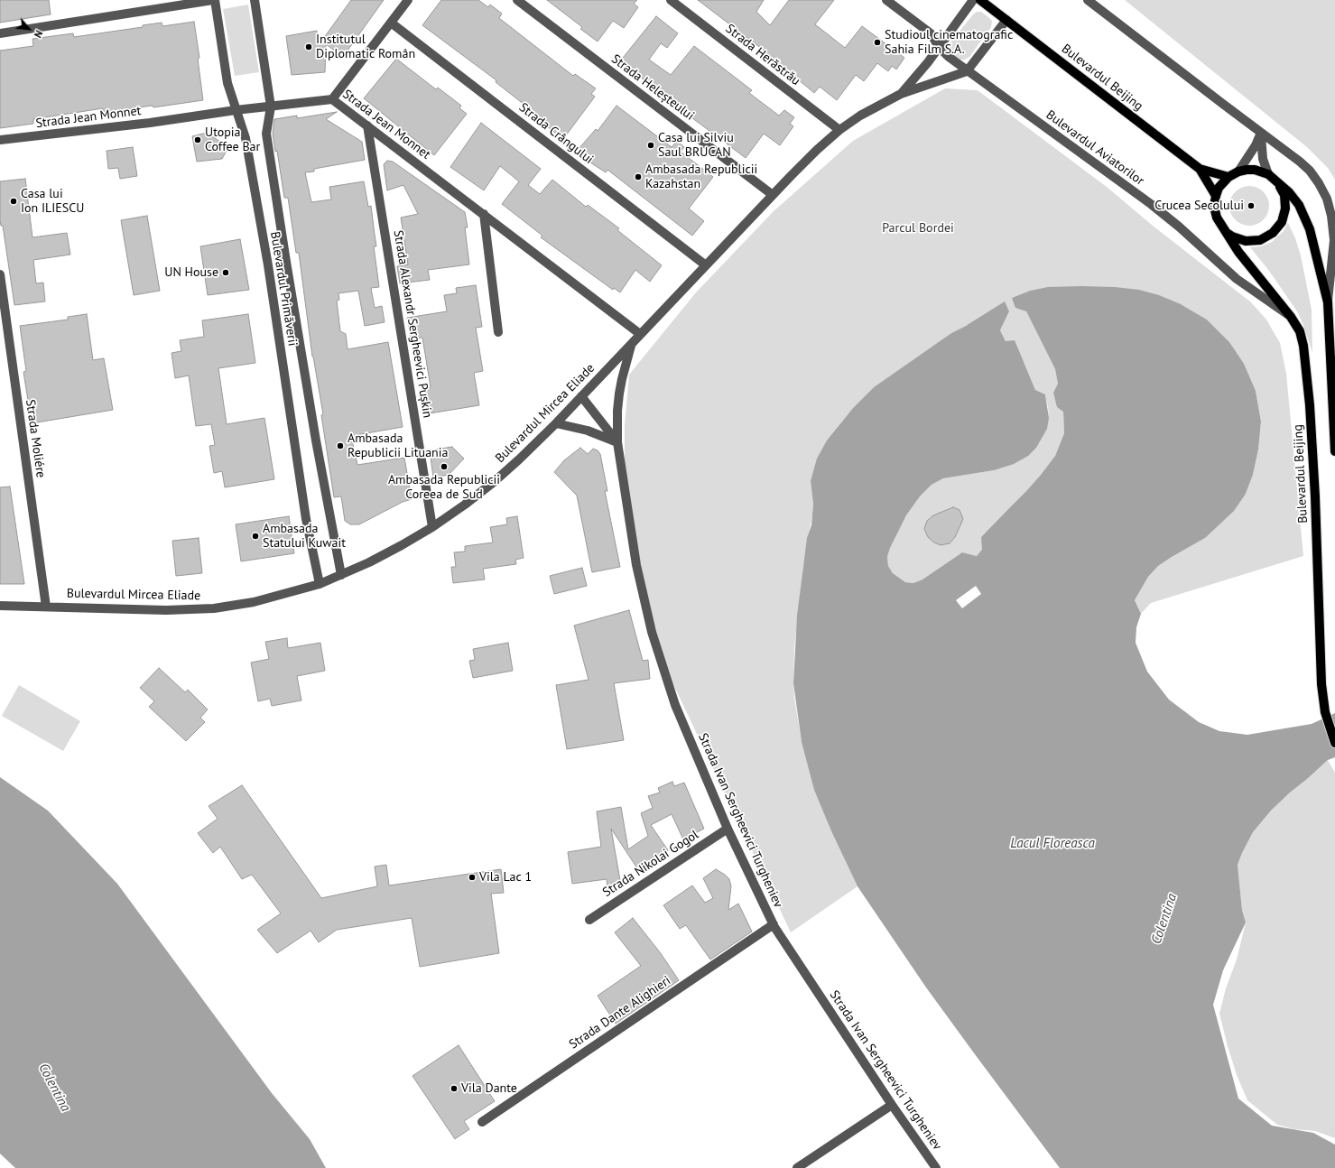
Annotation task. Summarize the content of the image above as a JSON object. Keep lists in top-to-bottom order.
{
  "streets": {
    "main road": ["Bulevardul Beijing"],
    "street": [
      "Strada Herăstrău",
      "Strada Heleșteului",
      "Strada Jean Monnet",
      "Strada Crângului",
      "Bulevardul Aviatorilor",
      "Bulevardul Primăverii",
      "Strada Alexandr Sergheevici Pușkin",
      "Bulevardul Mircea Eliade",
      "Strada Moliére",
      "Strada Ivan Sergheevici Turgheniev",
      "Strada Nikolai Gogol",
      "Strada Dante Alighieri"
    ]
  },
  "crossings": [
    ["Strada Herăstrău", "Bulevardul Mircea Eliade"],
    ["Bulevardul Beijing", "Bulevardul Aviatorilor"],
    ["Strada Heleșteului", "Bulevardul Mircea Eliade"],
    ["Strada Jean Monnet", "Bulevardul Primăverii"],
    ["Strada Jean Monnet", "Strada Alexandr Sergheevici Pușkin"],
    ["Strada Jean Monnet", "Bulevardul Mircea Eliade"],
    ["Strada Crângului", "Bulevardul Mircea Eliade"],
    ["Bulevardul Aviatorilor", "Bulevardul Mircea Eliade"],
    ["Bulevardul Primăverii", "Bulevardul Mircea Eliade"],
    ["Strada Alexandr Sergheevici Pușkin", "Bulevardul Mircea Eliade"],
    ["Bulevardul Mircea Eliade", "Strada Moliére"],
    ["Bulevardul Mircea Eliade", "Strada Ivan Sergheevici Turgheniev"],
    ["Strada Ivan Sergheevici Turgheniev", "Strada Nikolai Gogol"],
    ["Strada Ivan Sergheevici Turgheniev", "Strada Dante Alighieri"]
  ],
  "water": ["Lacul Floreasca", "Colentina"],
  "parks": ["Parcul Bordei"],
  "places": [
    "Studioul cinematografic Sahia Film S.A.",
    "Institutul Diplomatic Român",
    "Utopia Coffee Bar",
    "Casa lui Silviu Saul BRUCAN",
    "Ambasada Republicii Kazahstan",
    "Casa lui Ion ILIESCU",
    "Crucea Secolului",
    "UN House",
    "Ambasada Republicii Lituania",
    "Ambasada Republicii Coreea de Sud",
    "Ambasada Statului Kuwait",
    "Vila Lac 1",
    "Vila Dante"
  ],
  "north": "bottom right"
}
